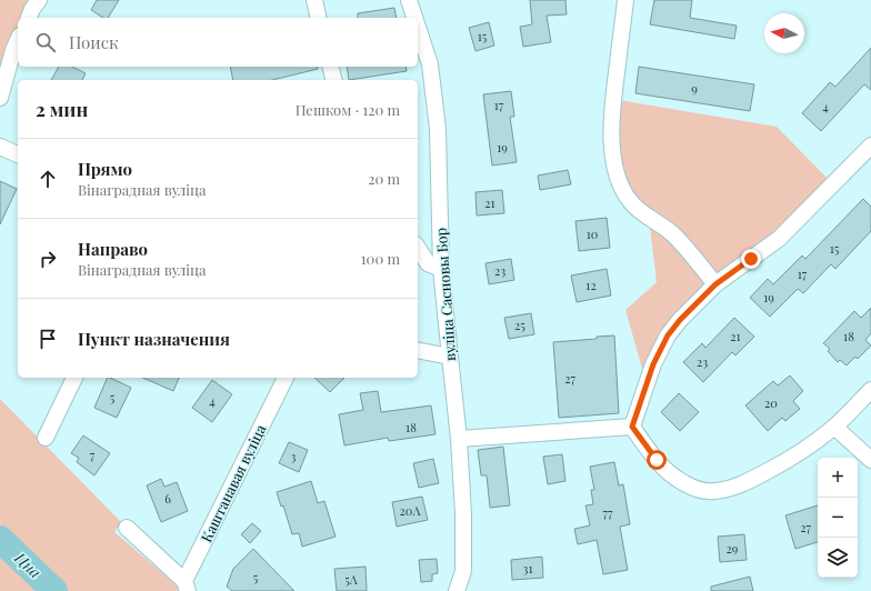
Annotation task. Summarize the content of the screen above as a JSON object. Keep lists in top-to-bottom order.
{
  "streets": {
    "street": ["вуліца Сасновы Бор", "Каштанавая вуліца"]
  },
  "water": ["Цна"],
  "house_numbers": [
    "15",
    "9",
    "17",
    "4",
    "19",
    "21",
    "10",
    "15",
    "23",
    "17",
    "12",
    "19",
    "25",
    "21",
    "18",
    "23",
    "27",
    "5",
    "4",
    "20",
    "18",
    "7",
    "3",
    "6",
    "20А",
    "77",
    "27",
    "29",
    "31",
    "5",
    "5А"
  ],
  "north": "left",
  "page": {
    "search": "Поиск",
    "heading": ["2 мин", "Пешком · 120 m"],
    "list": [
      ["Прямо", "Вінаградная вуліца", "20 m"],
      ["Направо", "Вінаградная вуліца", "100 m"],
      "Пункт назначения"
    ],
    "map_buttons": ["+", "−"]
  }
}
